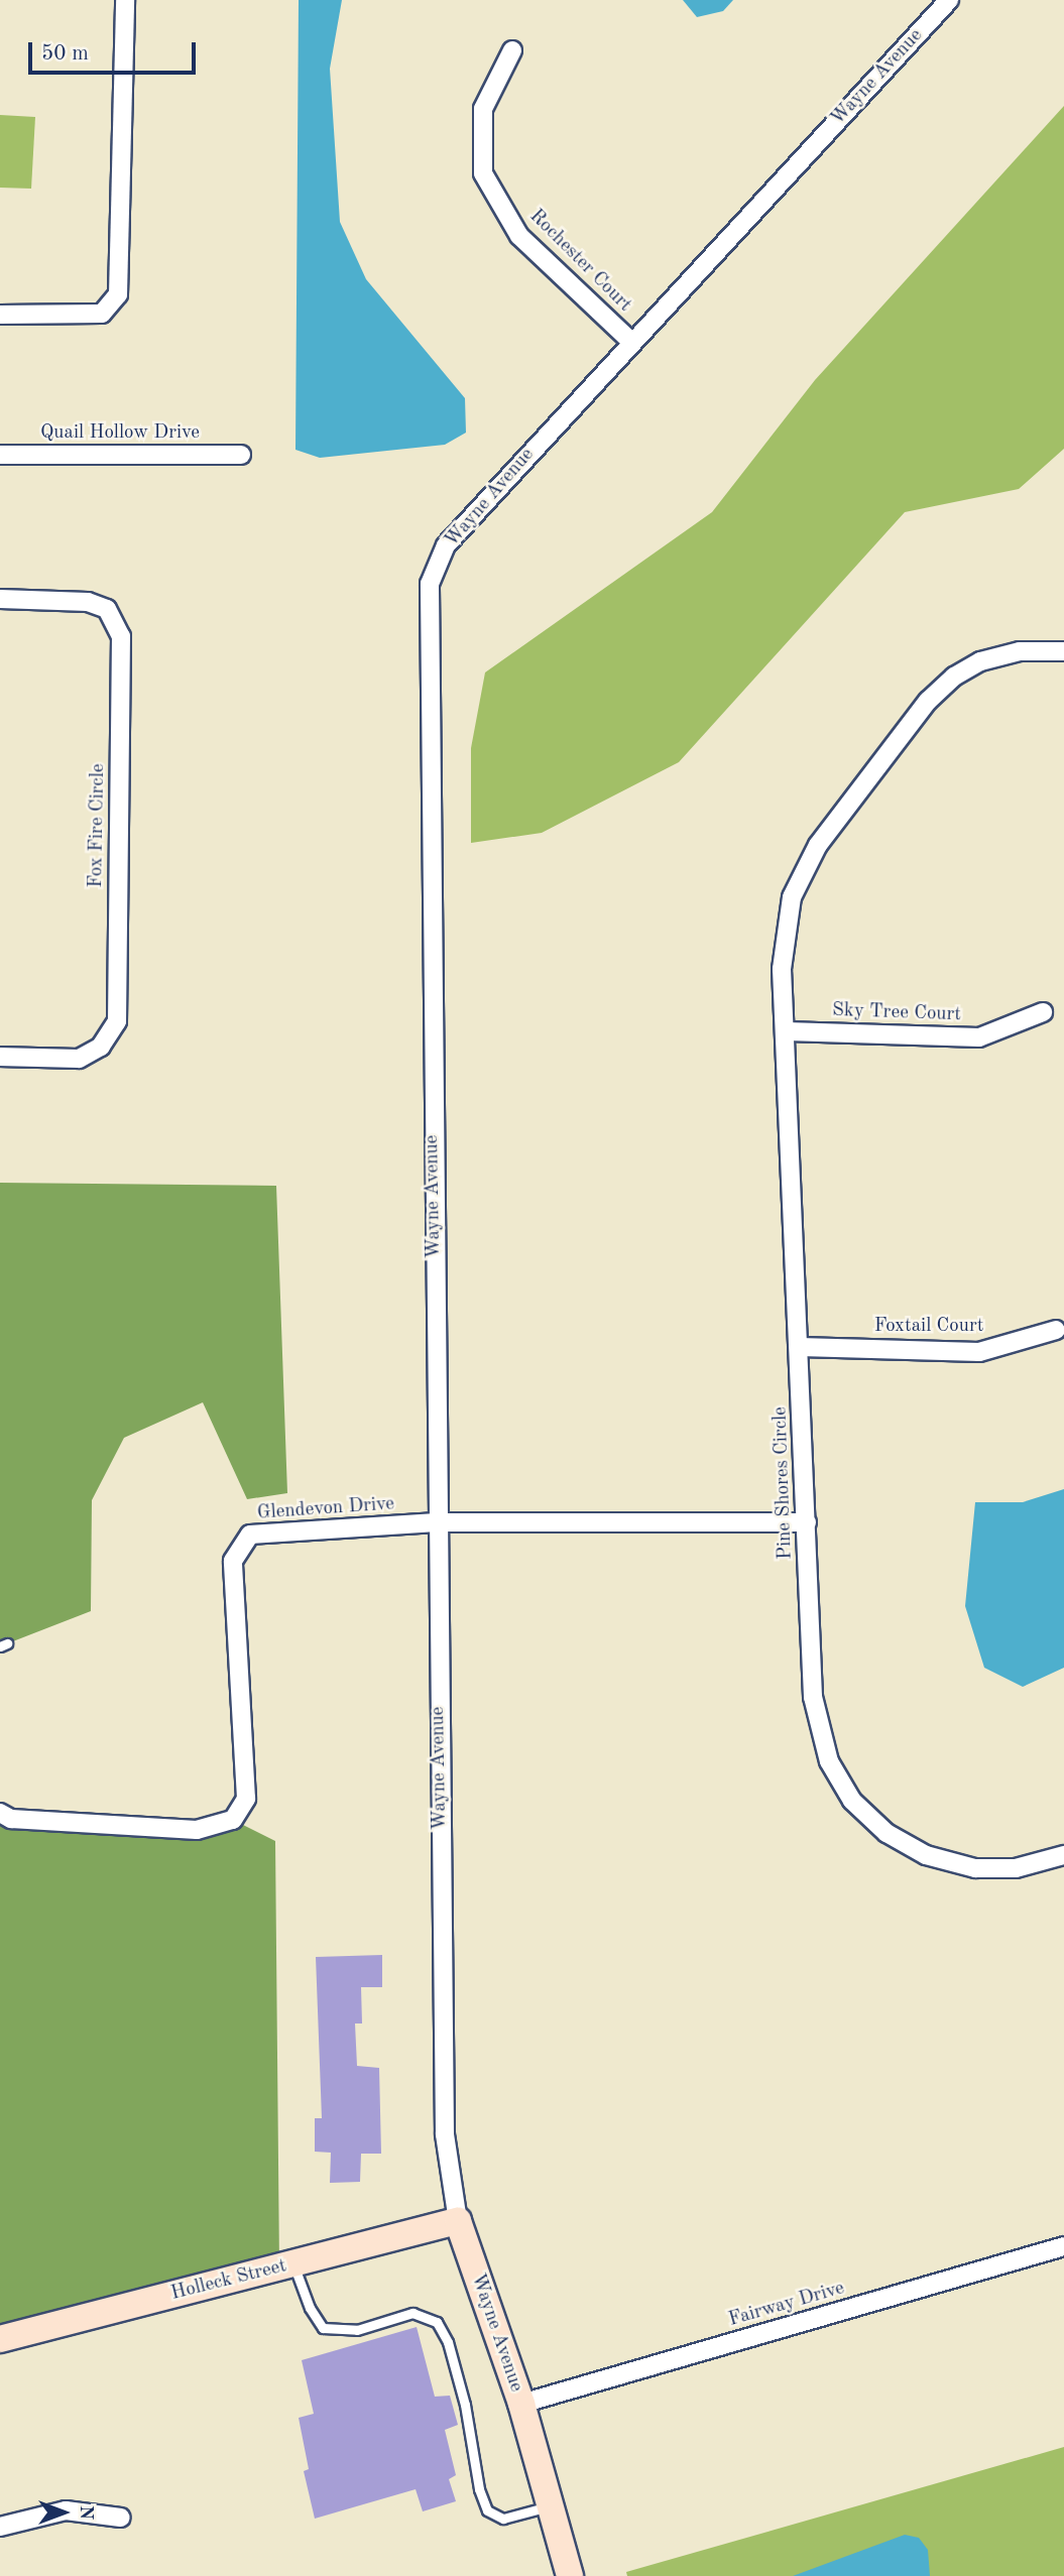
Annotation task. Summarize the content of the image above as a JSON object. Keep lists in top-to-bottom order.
{
  "streets": {
    "street": [
      "Wayne Avenue",
      "Rochester Court",
      "Quail Hollow Drive",
      "Fox Fire Circle",
      "Sky Tree Court",
      "Foxtail Court",
      "Pine Shores Circle",
      "Glendevon Drive",
      "Holleck Street",
      "Fairway Drive"
    ]
  },
  "crossings": [
    ["Wayne Avenue", "Rochester Court"],
    ["Wayne Avenue", "Glendevon Drive"],
    ["Wayne Avenue", "Holleck Street"],
    ["Wayne Avenue", "Fairway Drive"],
    ["Sky Tree Court", "Pine Shores Circle"],
    ["Foxtail Court", "Pine Shores Circle"],
    ["Pine Shores Circle", "Glendevon Drive"]
  ],
  "scale_bar": "50 m",
  "north": "right"
}
